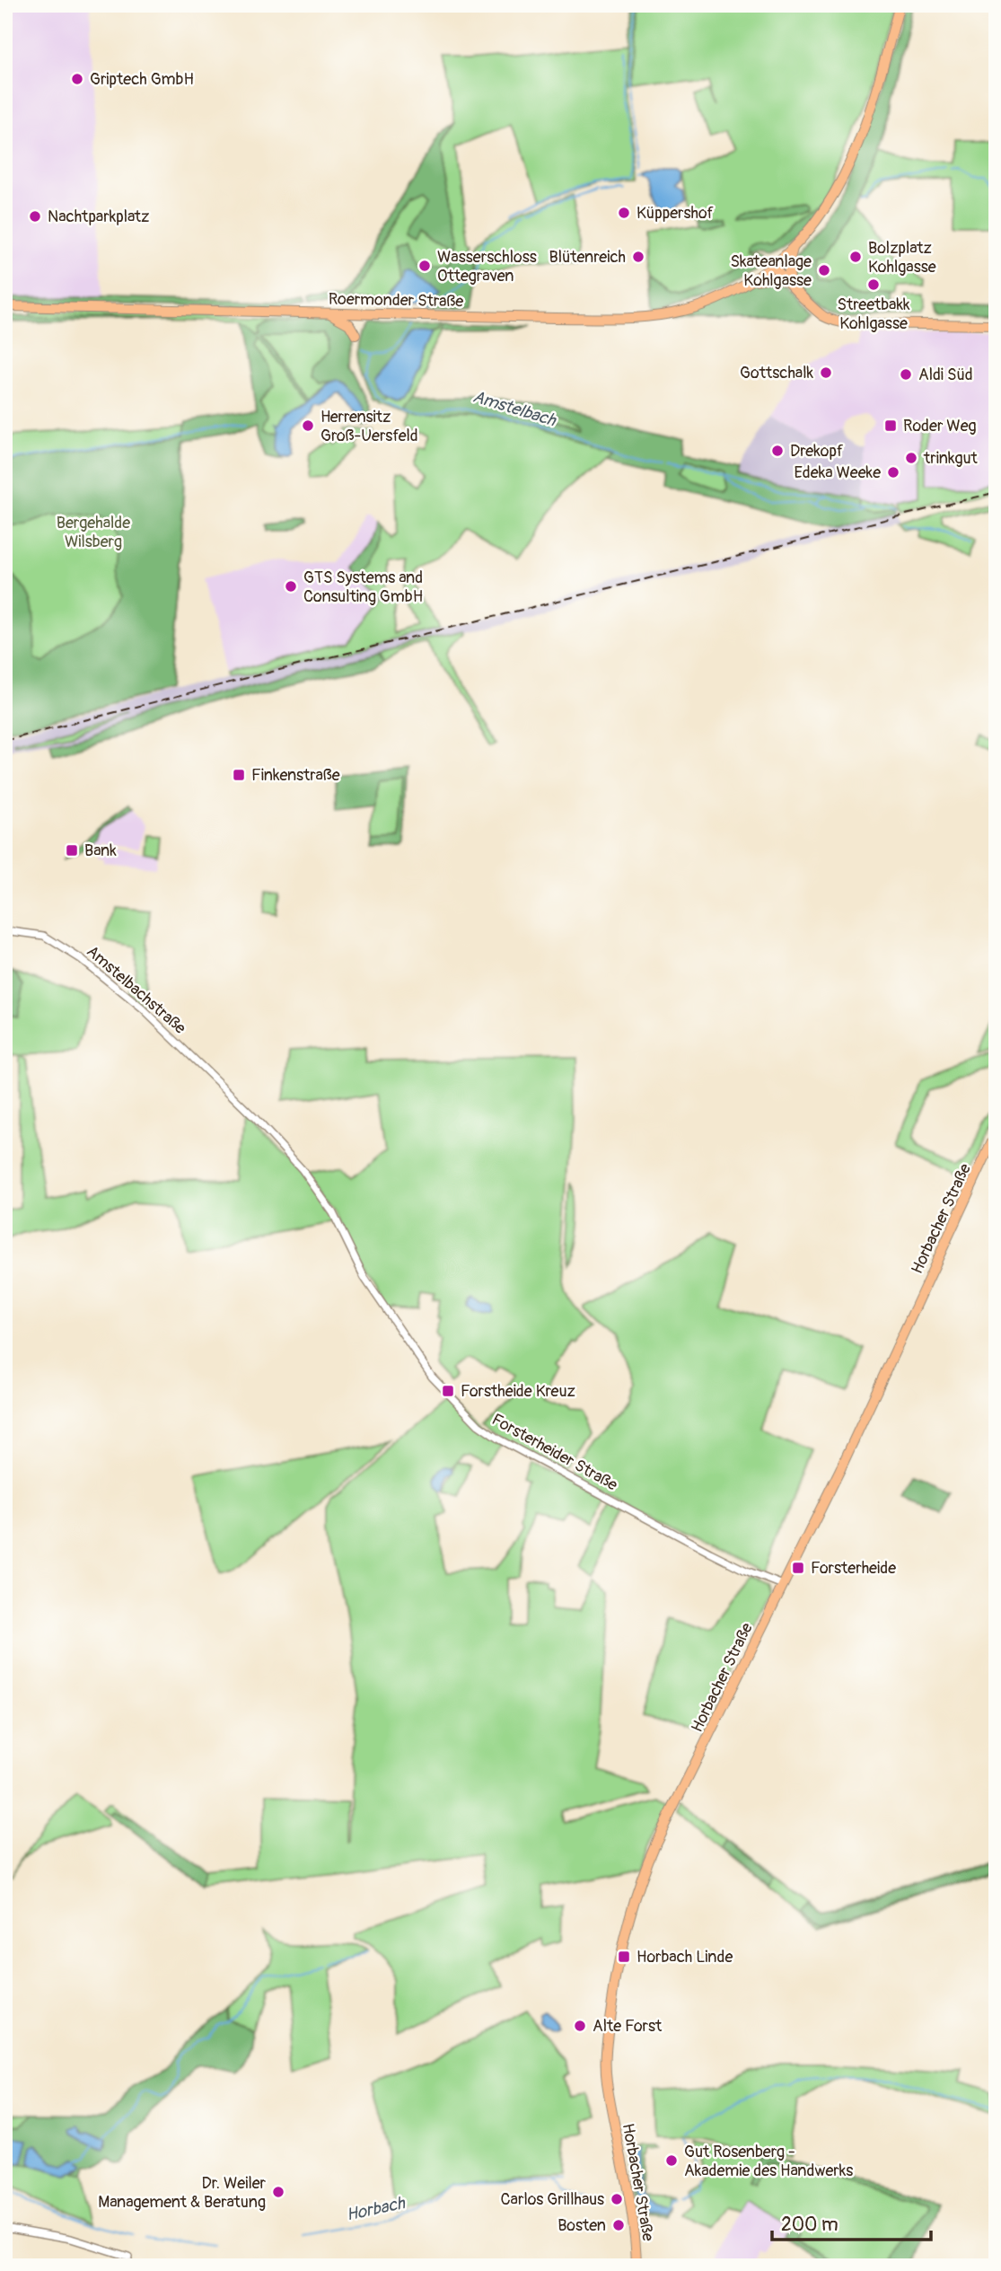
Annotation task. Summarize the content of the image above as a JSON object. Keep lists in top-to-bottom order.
{
  "streets": {
    "main road": ["Roermonder Straße", "Horbacher Straße"],
    "street": ["Amstelbachstraße", "Forsterheider Straße"]
  },
  "crossings": [
    ["Amstelbachstraße", "Forsterheider Straße"],
    ["Horbacher Straße", "Forsterheider Straße"]
  ],
  "water": ["Amstelbach", "Horbach"],
  "parks": ["Bergehalde Wilsberg"],
  "places": {
    "other": [
      "Griptech GmbH",
      "Küppershof",
      "Nachtparkplatz",
      "Blütenreich",
      "Bolzplatz Kohlgasse",
      "Wasserschloss Ottegraven",
      "Skateanlage Kohlgasse",
      "Streetbakk Kohlgasse",
      "Gottschalk",
      "Aldi Süd",
      "Herrensitz Groß-Uersfeld",
      "Drekopf",
      "trinkgut",
      "Edeka Weeke",
      "GTS Systems and Consulting GmbH",
      "Alte Forst",
      "Gut Rosenberg - Akademie des Handwerks",
      "Dr. Weiler Management & Beratung",
      "Carlos Grillhaus",
      "Bosten"
    ],
    "transit": [
      "Roder Weg",
      "Finkenstraße",
      "Bank",
      "Forstheide Kreuz",
      "Forsterheide",
      "Horbach Linde"
    ]
  },
  "scale_bar": "200 m"
}
